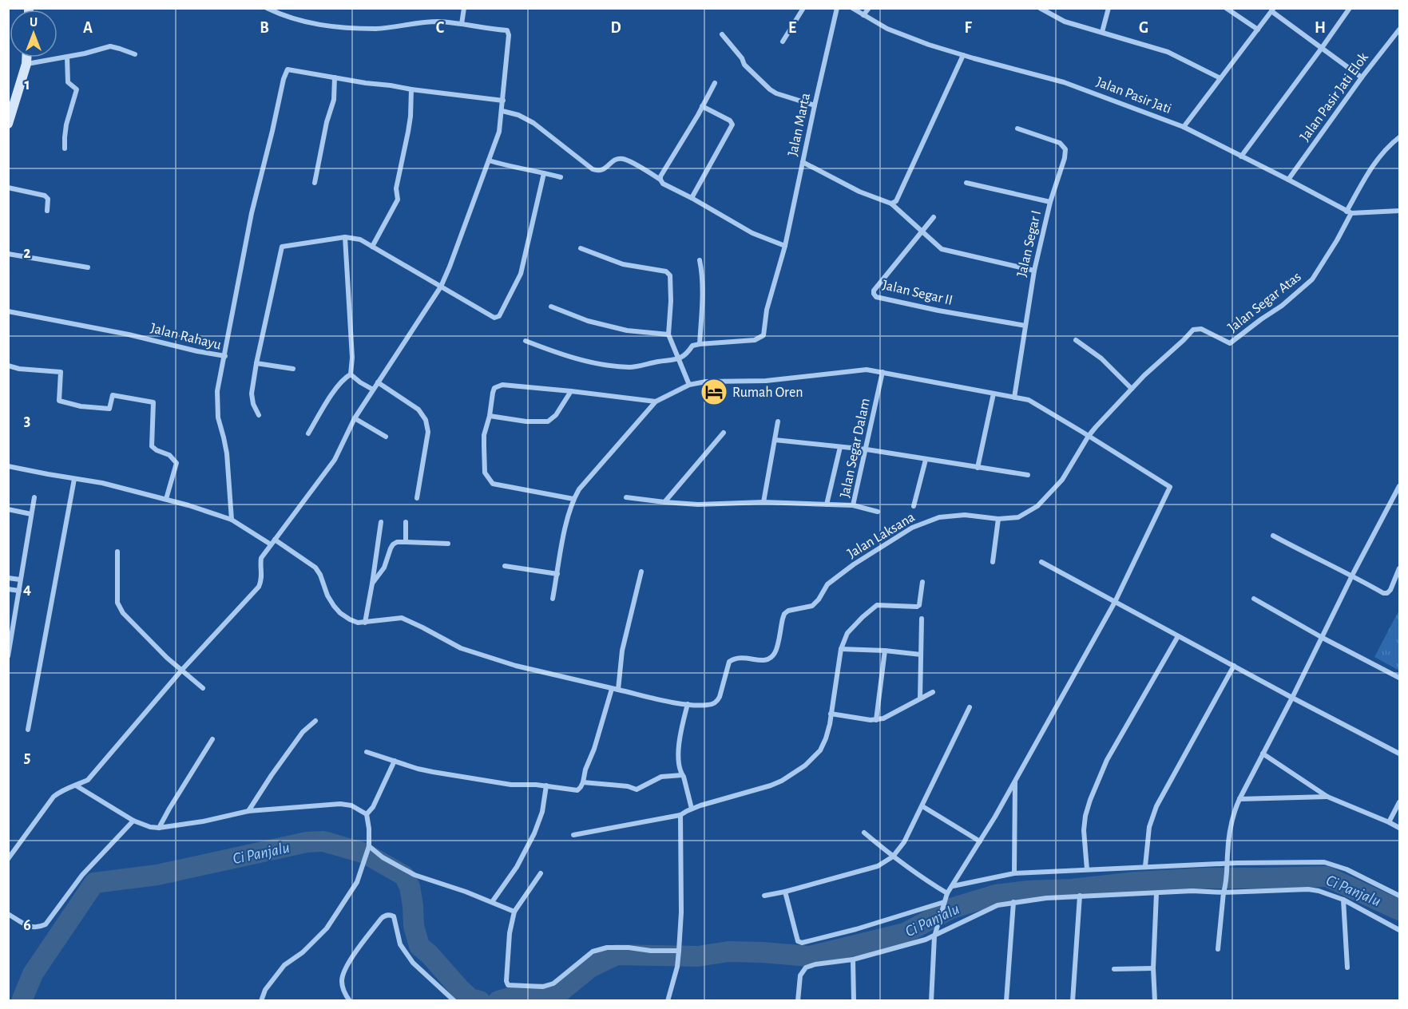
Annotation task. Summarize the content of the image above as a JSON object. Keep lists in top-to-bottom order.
{
  "streets": {
    "street": [
      "Jalan Pasir Jati",
      "Jalan Pasir Jati Elok",
      "Jalan Marta",
      "Jalan Segar I",
      "Jalan Segar II",
      "Jalan Segar Atas",
      "Jalan Rahayu",
      "Jalan Segar Dalam",
      "Jalan Laksana"
    ]
  },
  "crossings": [
    ["Jalan Pasir Jati", "Jalan Pasir Jati Elok"],
    ["Jalan Pasir Jati", "Jalan Segar Atas"],
    ["Jalan Segar I", "Jalan Segar II"],
    ["Jalan Segar Atas", "Jalan Laksana"]
  ],
  "water": ["Ci Panjalu"],
  "places": {
    "hotel": ["Rumah Oren"]
  },
  "north": "top",
  "grid": {
    "columns": [
      "A",
      "B",
      "C",
      "D",
      "E",
      "F",
      "G",
      "H"
    ],
    "rows": [
      "1",
      "2",
      "3",
      "4",
      "5",
      "6"
    ]
  }
}
